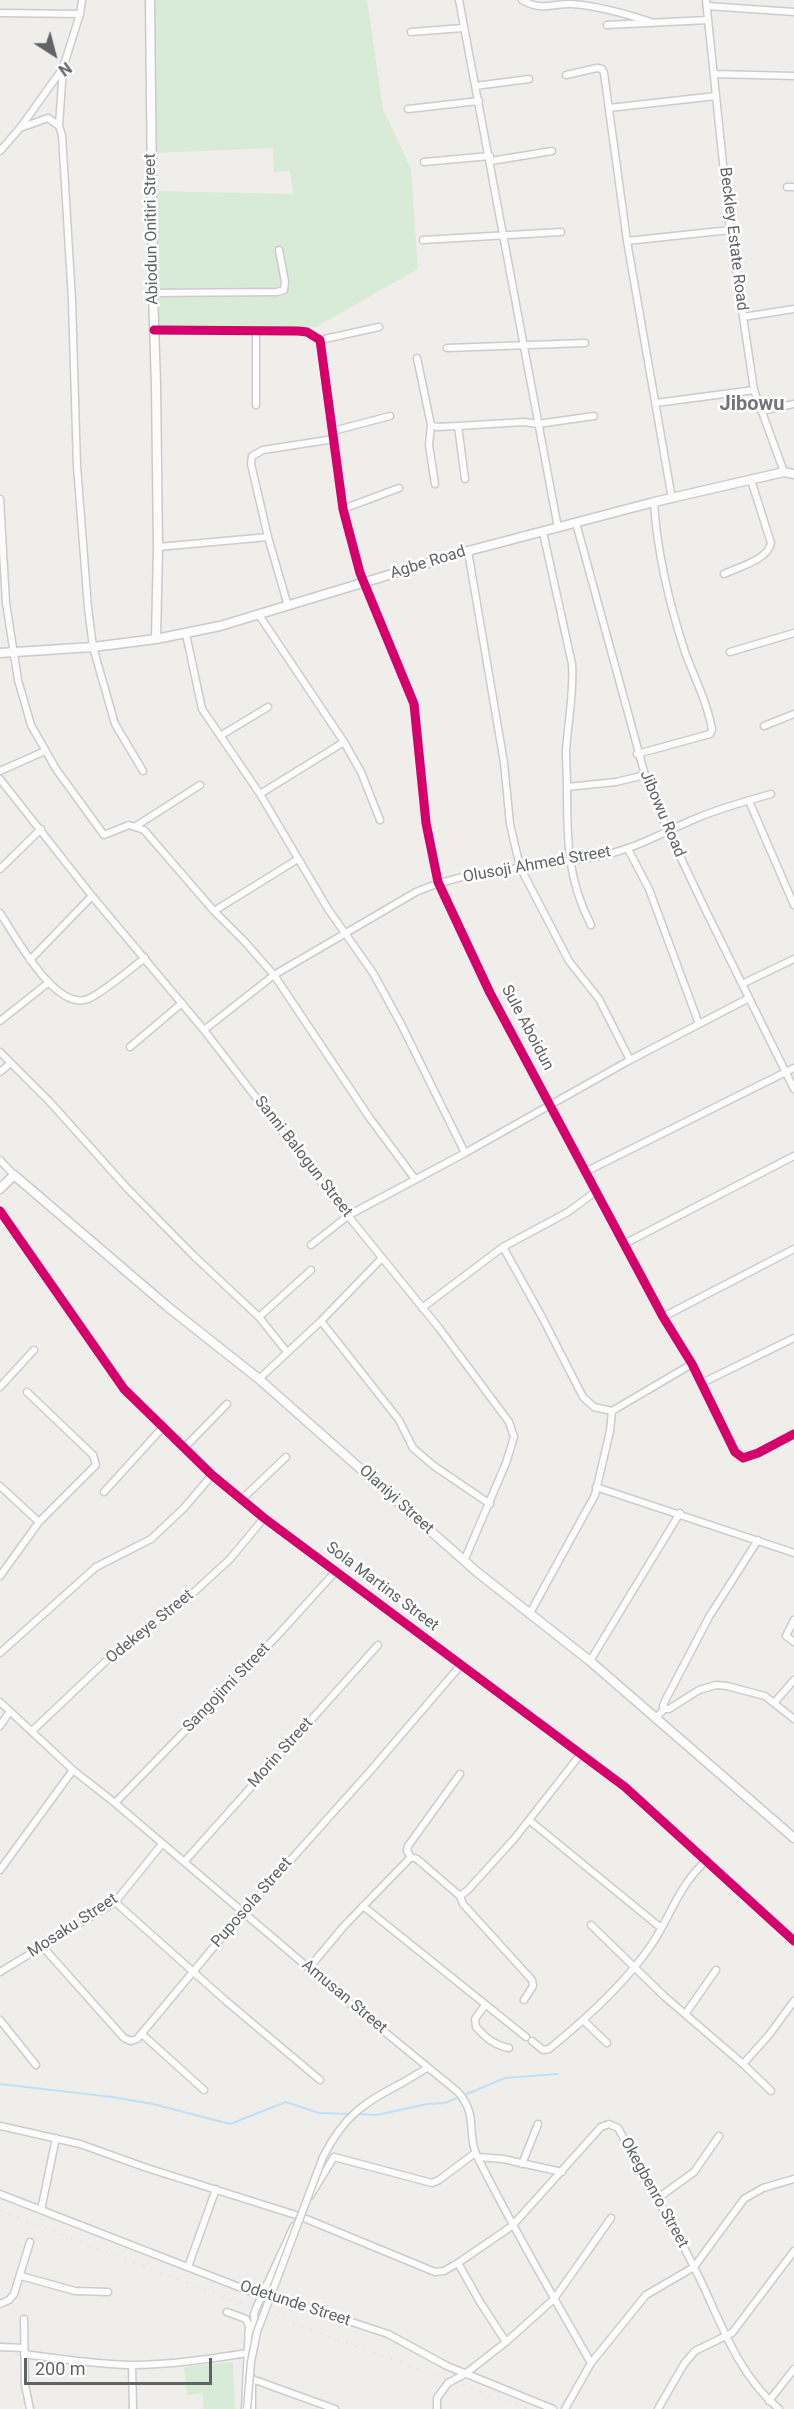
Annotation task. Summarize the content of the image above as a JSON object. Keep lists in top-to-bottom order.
{
  "streets": {
    "street": [
      "Abiodun Onitiri Street",
      "Beckley Estate Road",
      "Agbe Road",
      "Jibowu Road",
      "Olusoji Ahmed Street",
      "Sule Aboidun",
      "Sanni Balogun Street",
      "Olaniyi Street",
      "Sola Martins Street",
      "Odekeye Street",
      "Sangojimi Street",
      "Morin Street",
      "Puposola Street",
      "Mosaku Street",
      "Amusan Street",
      "Okegbenro Street",
      "Odetunde Street"
    ]
  },
  "crossings": [
    ["Abiodun Onitiri Street", "Agbe Road"],
    ["Beckley Estate Road", "Agbe Road"],
    ["Agbe Road", "Jibowu Road"],
    ["Agbe Road", "Sule Aboidun"],
    ["Jibowu Road", "Olusoji Ahmed Street"],
    ["Olusoji Ahmed Street", "Sule Aboidun"],
    ["Olusoji Ahmed Street", "Sanni Balogun Street"],
    ["Sanni Balogun Street", "Olaniyi Street"],
    ["Sola Martins Street", "Odekeye Street"],
    ["Sola Martins Street", "Sangojimi Street"],
    ["Sola Martins Street", "Puposola Street"],
    ["Odekeye Street", "Amusan Street"],
    ["Sangojimi Street", "Amusan Street"],
    ["Morin Street", "Amusan Street"],
    ["Puposola Street", "Amusan Street"],
    ["Mosaku Street", "Amusan Street"]
  ],
  "districts": ["Jibowu"],
  "scale_bar": "200 m",
  "north": "bottom right"
}
